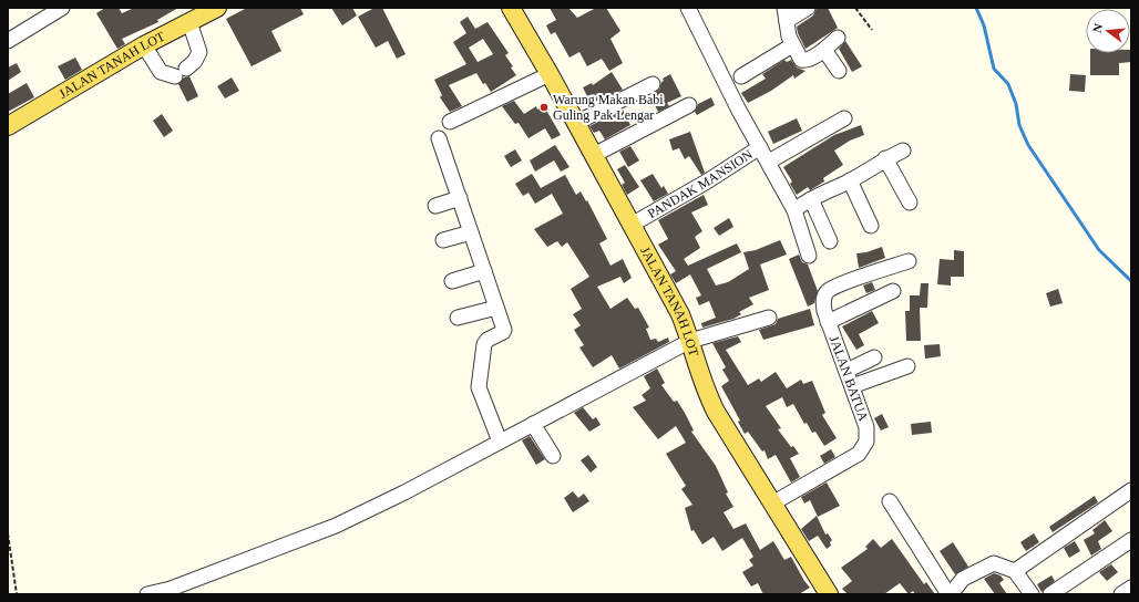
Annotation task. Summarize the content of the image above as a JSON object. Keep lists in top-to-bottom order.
{
  "streets": {
    "main road": ["JALAN TANAH LOT"],
    "street": ["PANDAK MANSION", "JALAN BATUA"]
  },
  "crossings": [
    ["JALAN TANAH LOT", "PANDAK MANSION"],
    ["JALAN TANAH LOT", "JALAN BATUA"]
  ],
  "places": ["Warung Makan Babi Guling Pak Lengar"],
  "north": "left"
}
